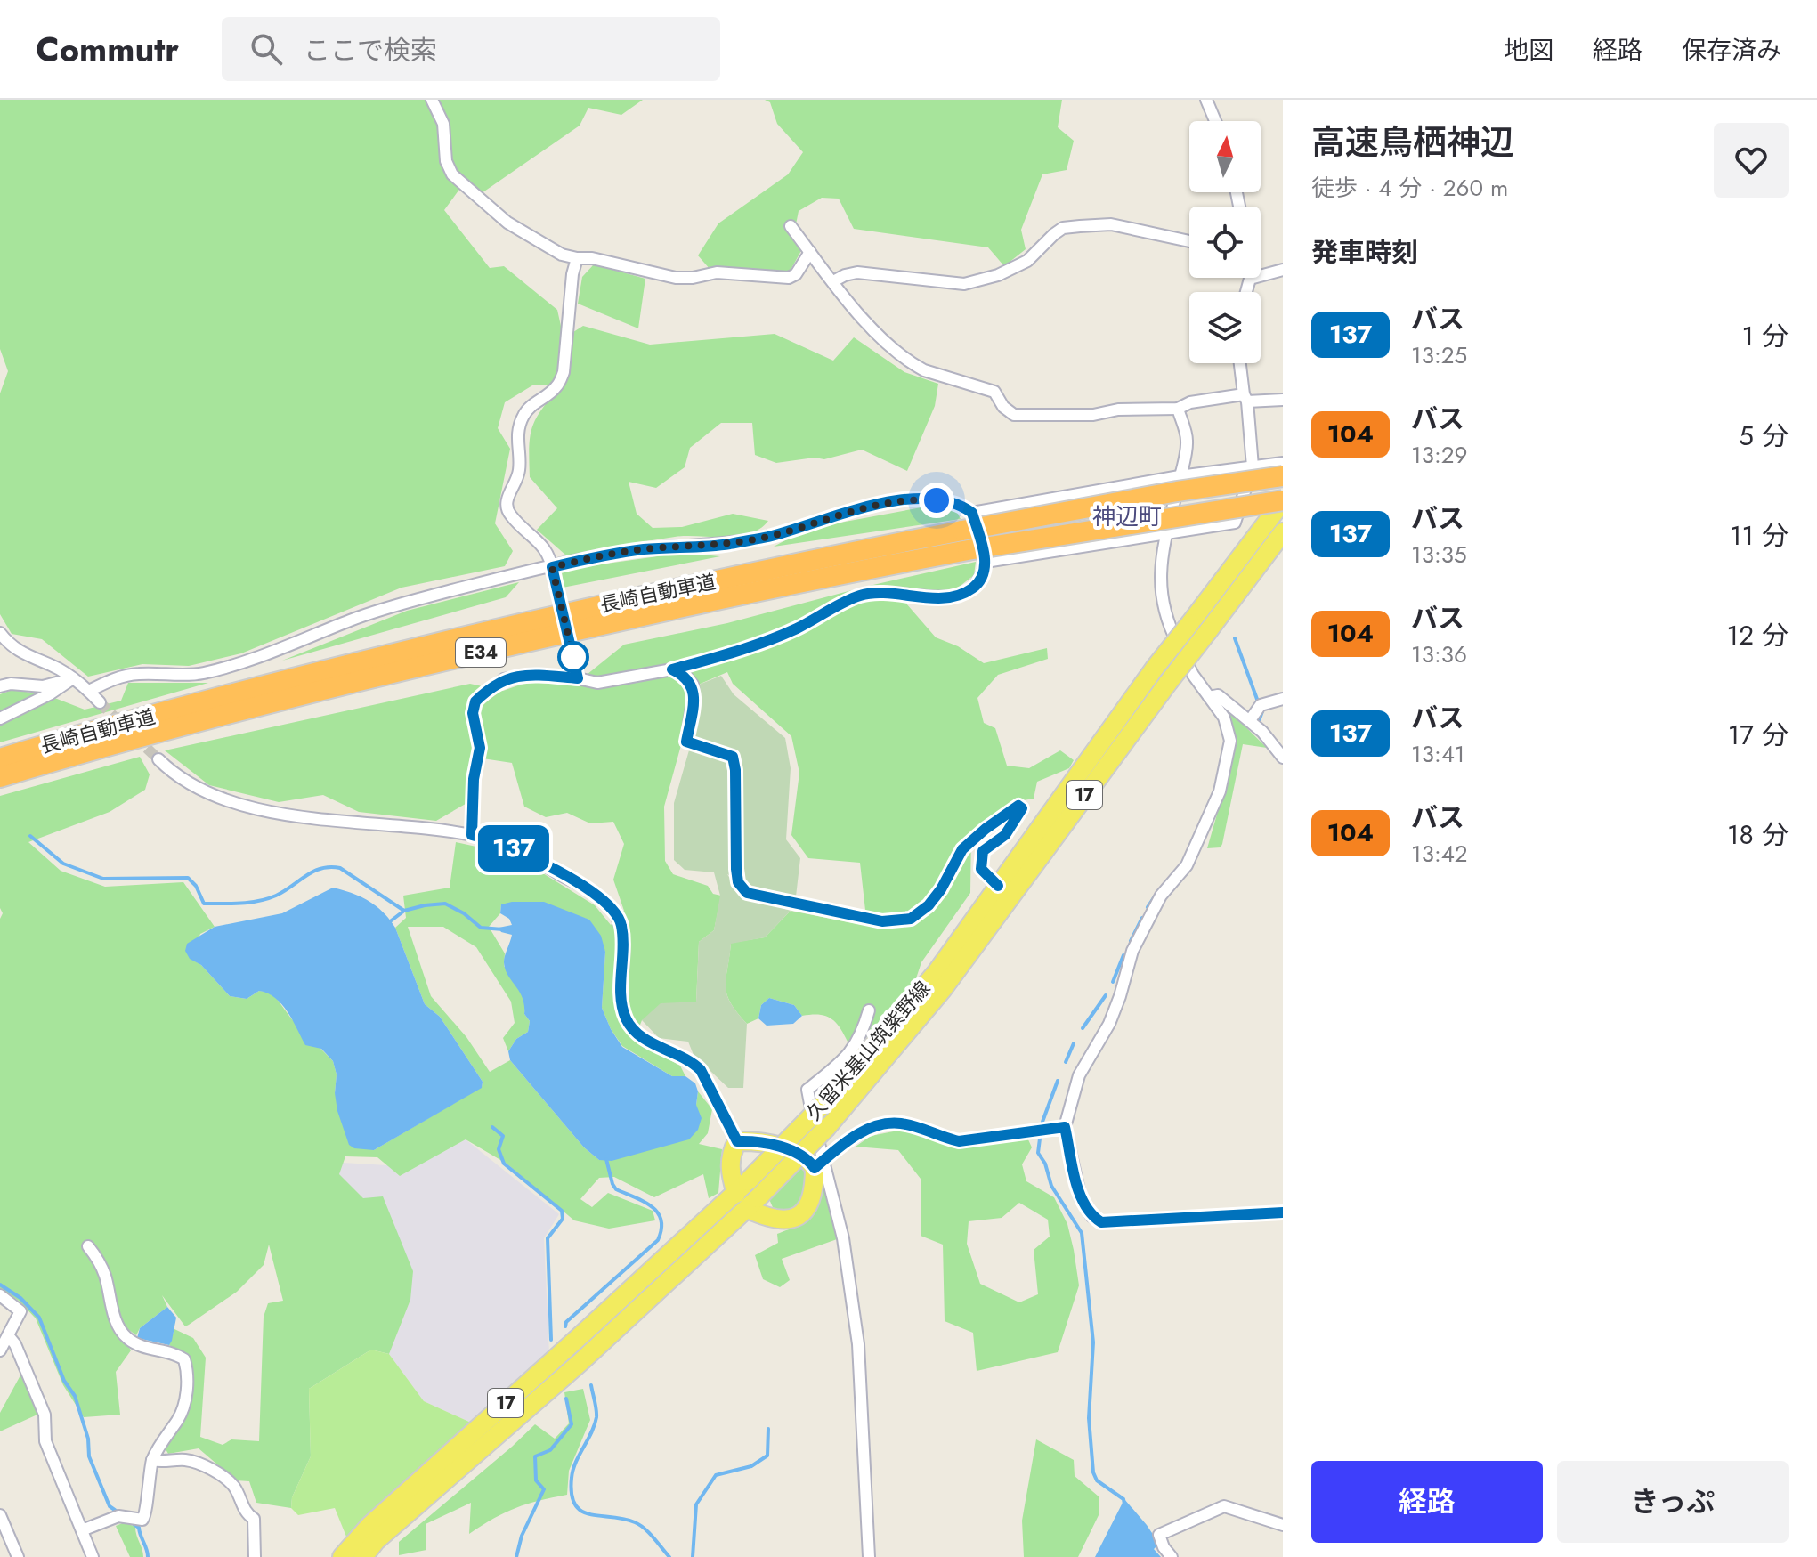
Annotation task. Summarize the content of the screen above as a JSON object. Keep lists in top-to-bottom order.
{
  "streets": {
    "highway": ["長崎自動車道", "E34"],
    "main road": ["17", "久留米基山筑紫野線"]
  },
  "crossings": [
    ["長崎自動車道", "久留米基山筑紫野線"]
  ],
  "districts": ["神辺町"],
  "lines": ["bus line 137"],
  "north": "top",
  "page": {
    "header": "Commutr",
    "search": "ここで検索",
    "nav": ["地図", "経路", "保存済み"],
    "on_map": "137",
    "heading": [
      ["高速鳥栖神辺", "徒歩 · 4 分 · 260 m"],
      "発車時刻"
    ],
    "list": [
      {
        "mark": "137",
        "name": "バス",
        "note": "13:25",
        "value": "1 分"
      },
      {
        "mark": "104",
        "name": "バス",
        "note": "13:29",
        "value": "5 分"
      },
      {
        "mark": "137",
        "name": "バス",
        "note": "13:35",
        "value": "11 分"
      },
      {
        "mark": "104",
        "name": "バス",
        "note": "13:36",
        "value": "12 分"
      },
      {
        "mark": "137",
        "name": "バス",
        "note": "13:41",
        "value": "17 分"
      },
      {
        "mark": "104",
        "name": "バス",
        "note": "13:42",
        "value": "18 分"
      }
    ],
    "buttons": ["経路", "きっぷ"]
  }
}
